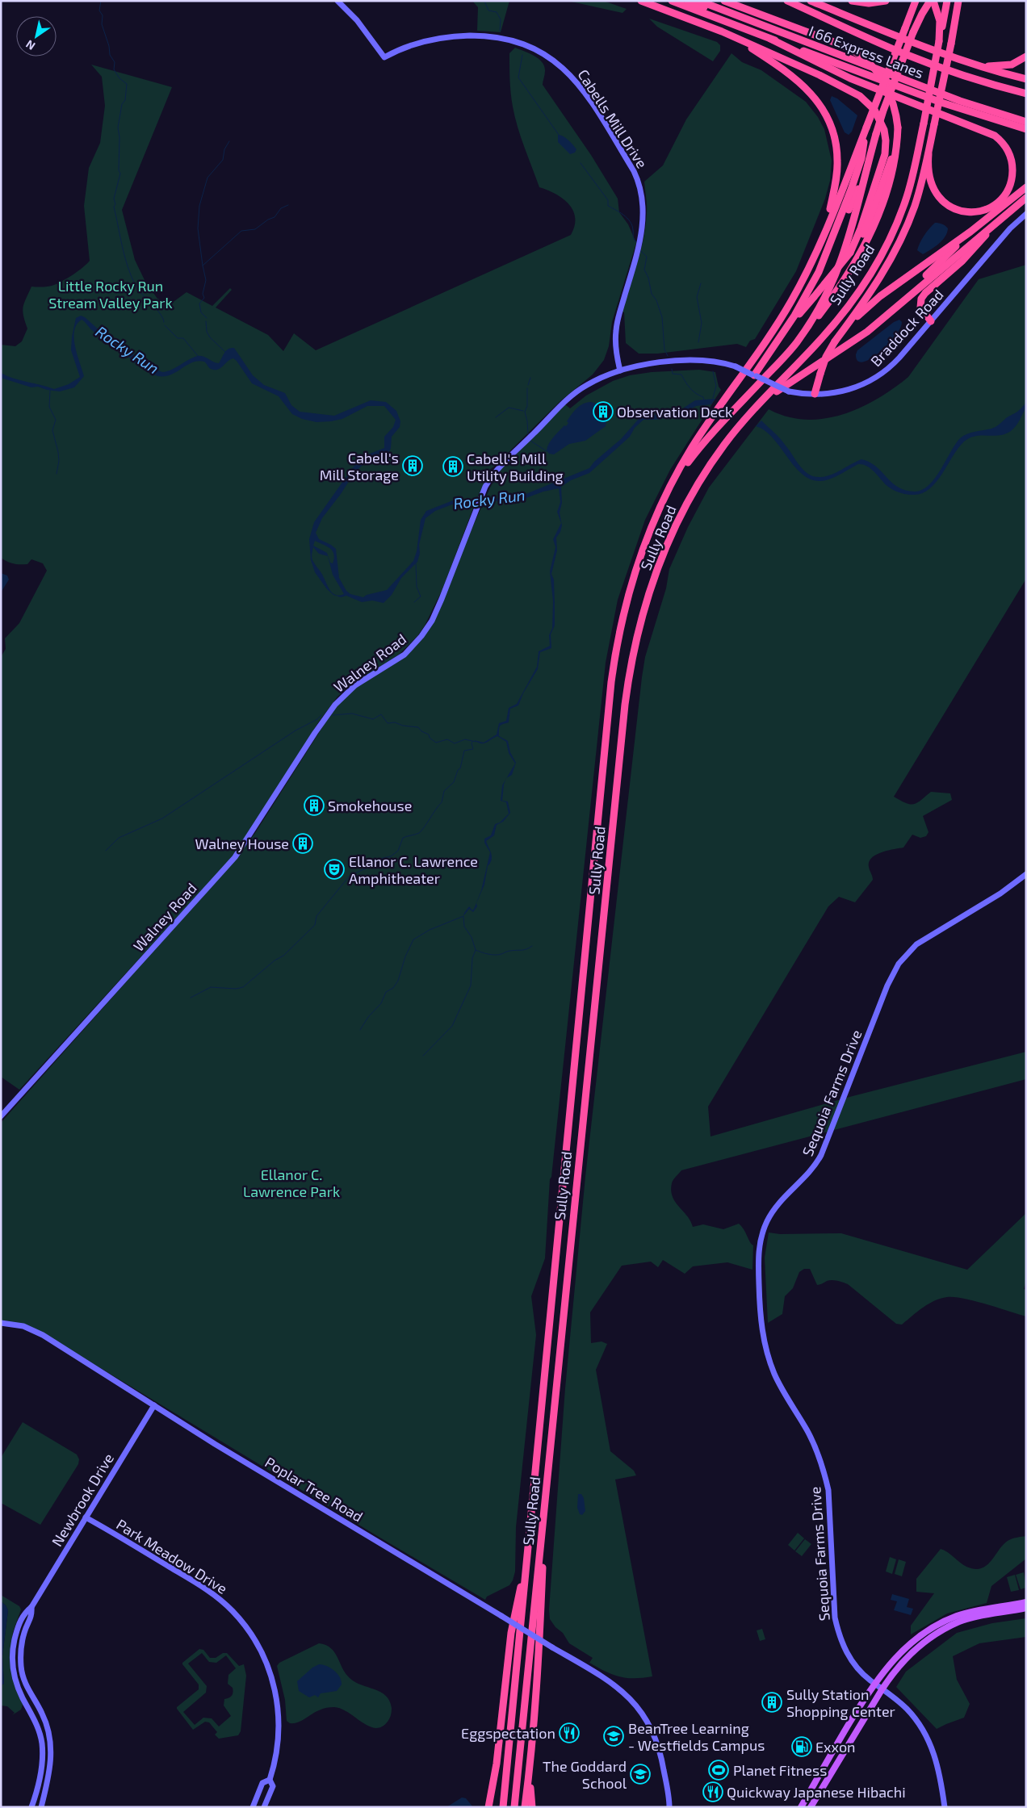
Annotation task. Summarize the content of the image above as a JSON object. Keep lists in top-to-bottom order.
{
  "streets": {
    "highway": ["I 66 Express Lanes", "Sully Road"],
    "street": [
      "Cabells Mill Drive",
      "Braddock Road",
      "Walney Road",
      "Sequoia Farms Drive",
      "Poplar Tree Road",
      "Newbrook Drive",
      "Park Meadow Drive"
    ]
  },
  "crossings": [
    ["Cabells Mill Drive", "Walney Road"],
    ["Braddock Road", "Walney Road"],
    ["Poplar Tree Road", "Newbrook Drive"],
    ["Newbrook Drive", "Park Meadow Drive"]
  ],
  "water": ["Rocky Run"],
  "parks": ["Little Rocky Run Stream Valley Park", "Ellanor C. Lawrence Park"],
  "places": {
    "building": [
      "Observation Deck",
      "Cabell's Mill Storage",
      "Cabell's Mill Utility Building",
      "Smokehouse",
      "Walney House",
      "Sully Station Shopping Center"
    ],
    "theatre": ["Ellanor C. Lawrence Amphitheater"],
    "restaurant": ["Eggspectation", "Quickway Japanese Hibachi"],
    "school or university": ["BeanTree Learning - Westfields Campus", "The Goddard School"],
    "fuel station": ["Exxon"],
    "sports": ["Planet Fitness"]
  },
  "north": "bottom left"
}
